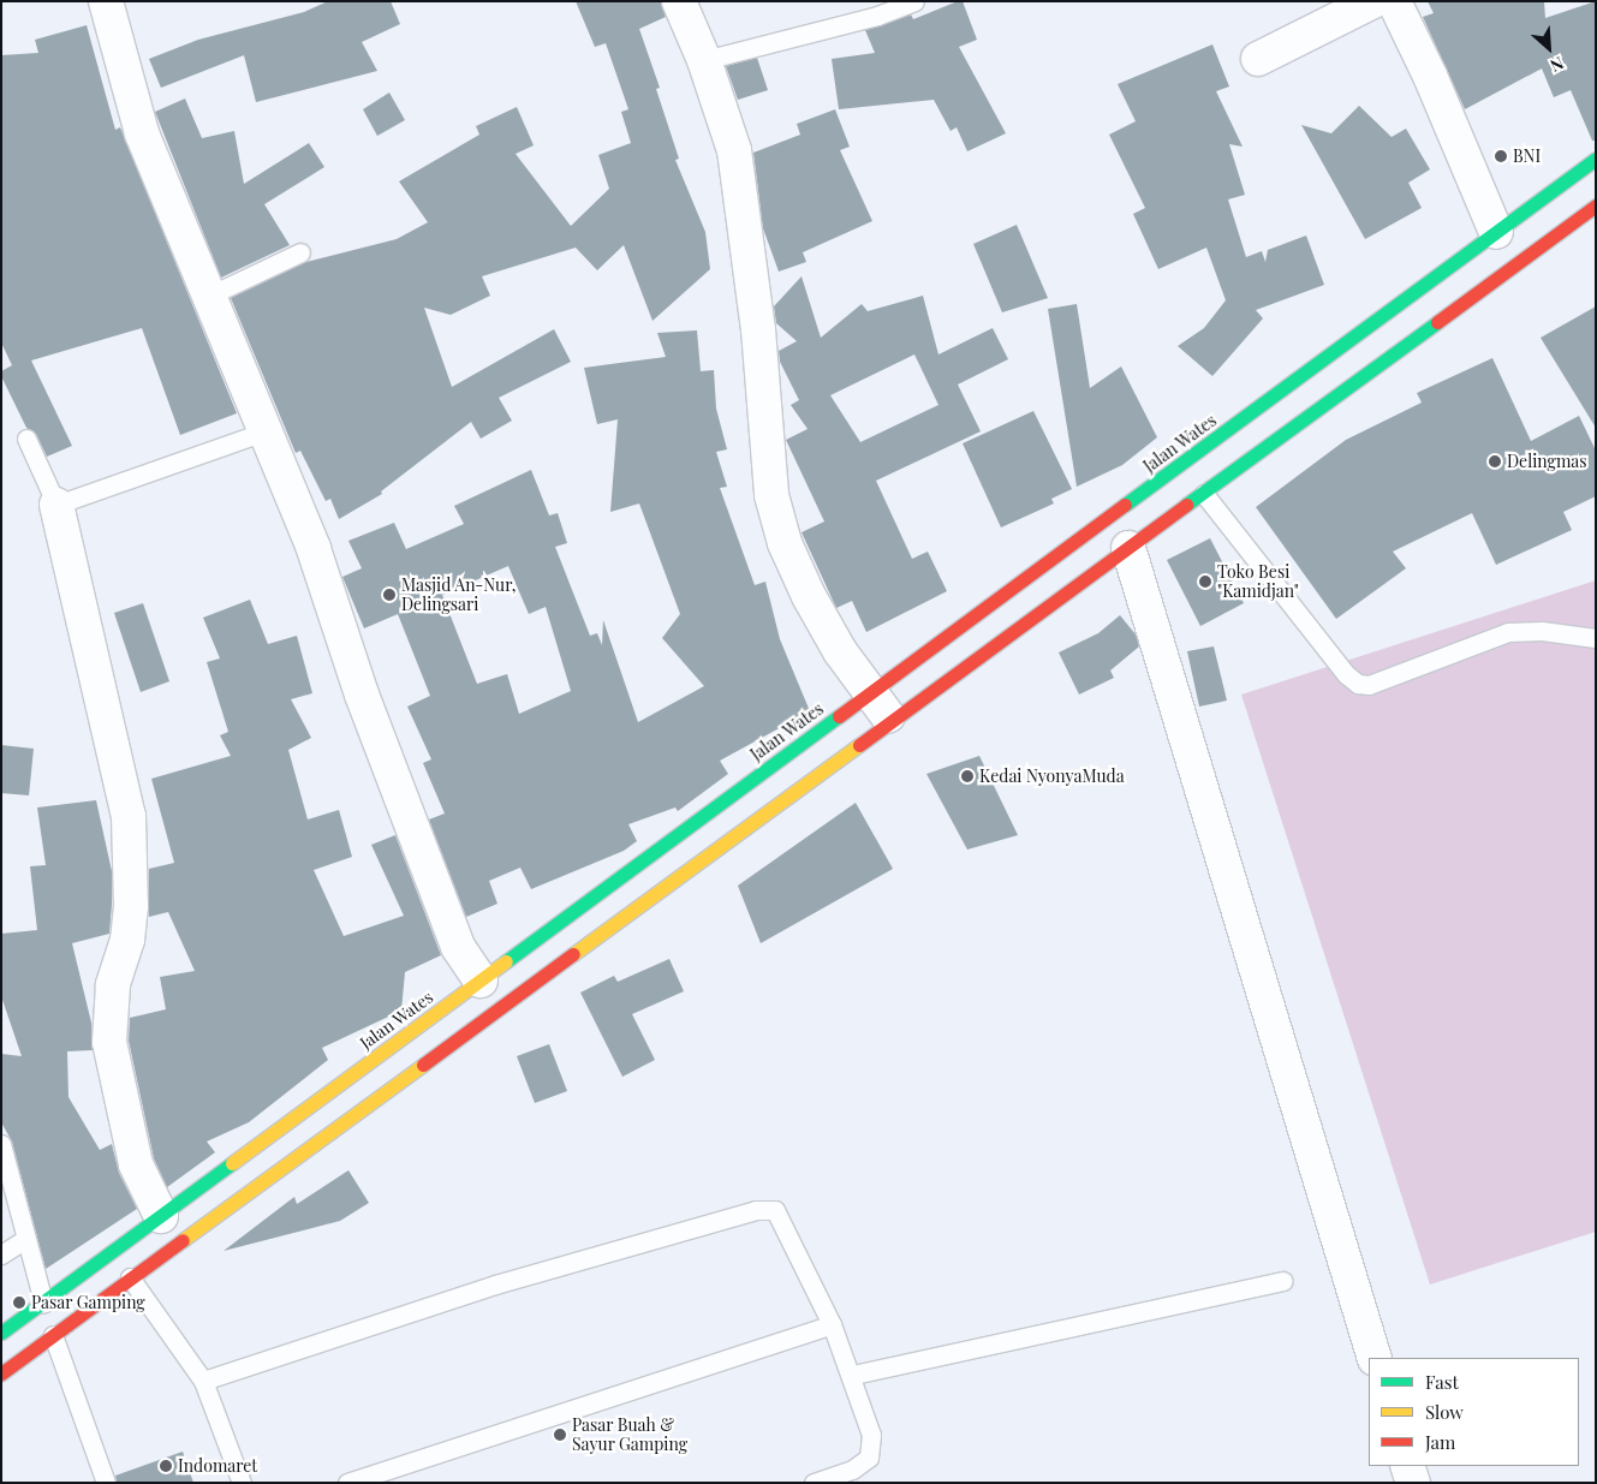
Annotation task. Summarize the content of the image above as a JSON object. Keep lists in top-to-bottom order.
{
  "streets": {
    "highway": ["Jalan Wates"]
  },
  "places": [
    "BNI",
    "Delingmas",
    "Toko Besi \"Kamidjan\"",
    "Masjid An-Nur, Delingsari",
    "Kedai NyonyaMuda",
    "Pasar Gamping",
    "Pasar Buah & Sayur Gamping",
    "Indomaret"
  ],
  "legend": ["Fast", "Slow", "Jam"],
  "north": "bottom right"
}
